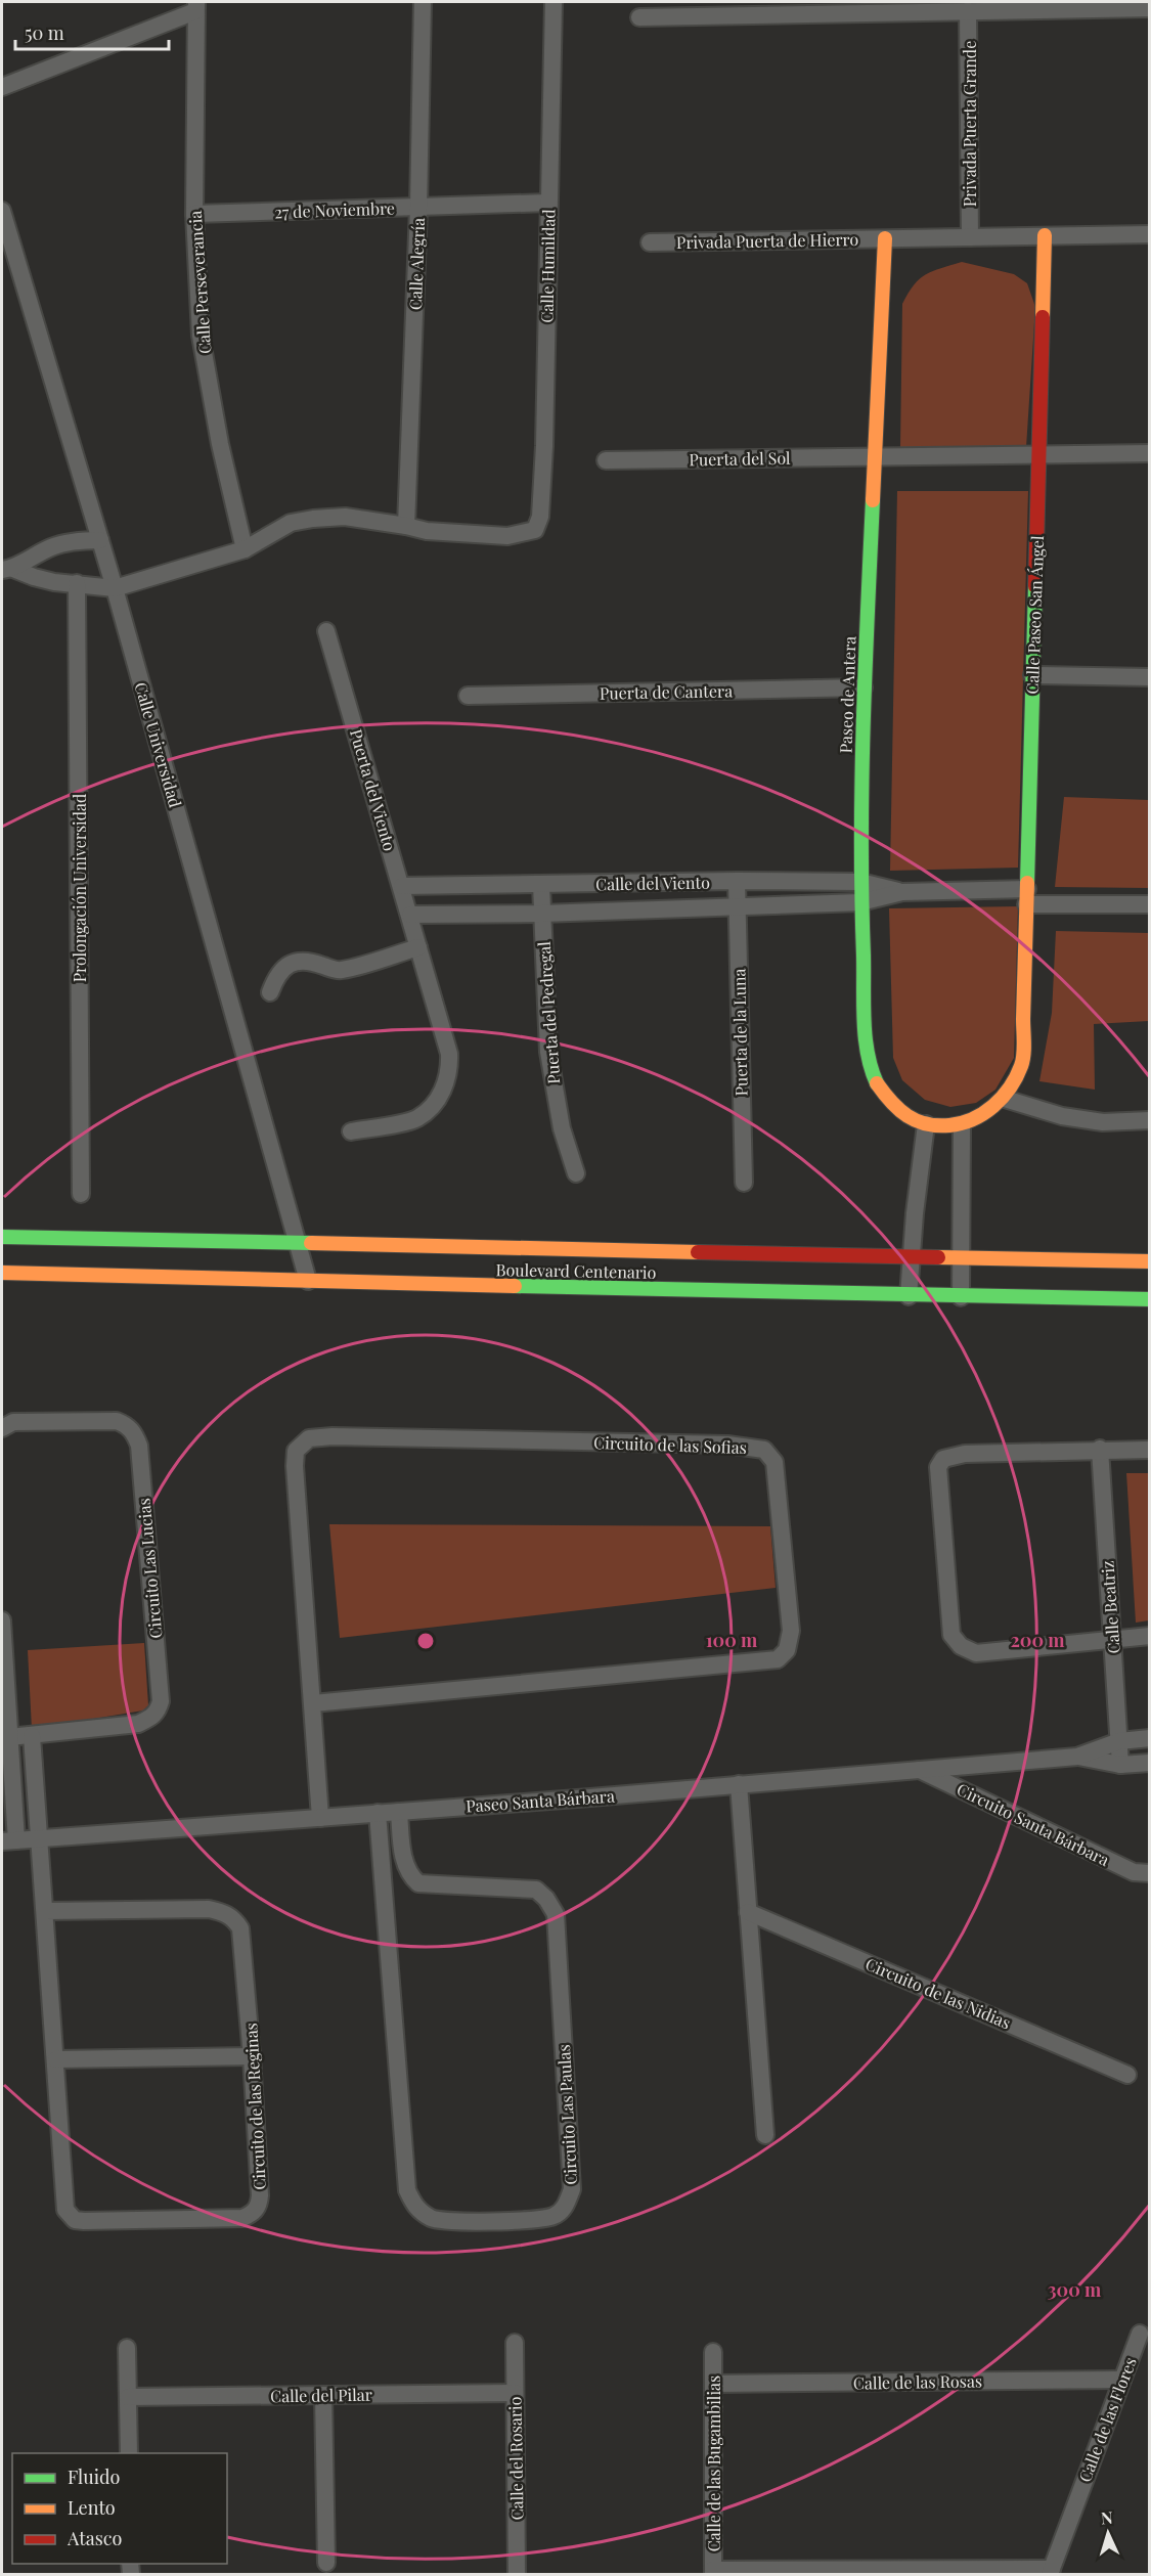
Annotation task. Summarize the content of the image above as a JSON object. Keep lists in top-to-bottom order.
{
  "streets": {
    "main road": ["Calle Paseo San Ángel", "Paseo de Antera", "Boulevard Centenario"],
    "street": [
      "Privada Puerta Grande",
      "27 de Noviembre",
      "Privada Puerta de Hierro",
      "Calle Alegría",
      "Calle Humildad",
      "Calle Perseverancia",
      "Puerta del Sol",
      "Puerta de Cantera",
      "Calle Universidad",
      "Puerta del Viento",
      "Calle del Viento",
      "Prolongación Universidad",
      "Puerta del Pedregal",
      "Puerta de la Luna",
      "Circuito de las Sofias",
      "Circuito Las Lucias",
      "Calle Beatriz",
      "Paseo Santa Bárbara",
      "Circuito Santa Bárbara",
      "Circuito de las Nidias",
      "Circuito de las Reginas",
      "Circuito Las Paulas",
      "Calle de las Rosas",
      "Calle del Pilar",
      "Calle de las Flores",
      "Calle del Rosario",
      "Calle de las Bugambilias"
    ]
  },
  "crossings": [
    ["27 de Noviembre", "Calle Alegría"],
    ["27 de Noviembre", "Calle Humildad"],
    ["27 de Noviembre", "Calle Perseverancia"],
    ["Privada Puerta de Hierro", "Paseo de Antera"],
    ["Calle Alegría", "Calle Humildad"],
    ["Puerta del Sol", "Calle Paseo San Ángel"],
    ["Puerta del Sol", "Paseo de Antera"],
    ["Calle Paseo San Ángel", "Paseo de Antera"],
    ["Calle Paseo San Ángel", "Calle del Viento"],
    ["Puerta de Cantera", "Paseo de Antera"],
    ["Paseo de Antera", "Calle del Viento"],
    ["Calle Universidad", "Boulevard Centenario"],
    ["Puerta del Viento", "Calle del Viento"],
    ["Calle del Viento", "Puerta del Pedregal"],
    ["Calle del Viento", "Puerta de la Luna"],
    ["Circuito de las Sofias", "Paseo Santa Bárbara"],
    ["Calle Beatriz", "Paseo Santa Bárbara"],
    ["Paseo Santa Bárbara", "Circuito Santa Bárbara"],
    ["Paseo Santa Bárbara", "Circuito de las Reginas"],
    ["Paseo Santa Bárbara", "Circuito Las Paulas"],
    ["Calle de las Rosas", "Calle de las Flores"],
    ["Calle de las Rosas", "Calle de las Bugambilias"],
    ["Calle del Pilar", "Calle del Rosario"]
  ],
  "legend": ["Fluido", "Lento", "Atasco"],
  "scale_bar": "50 m",
  "north": "top",
  "rings": ["100 m", "200 m", "300 m"]
}
